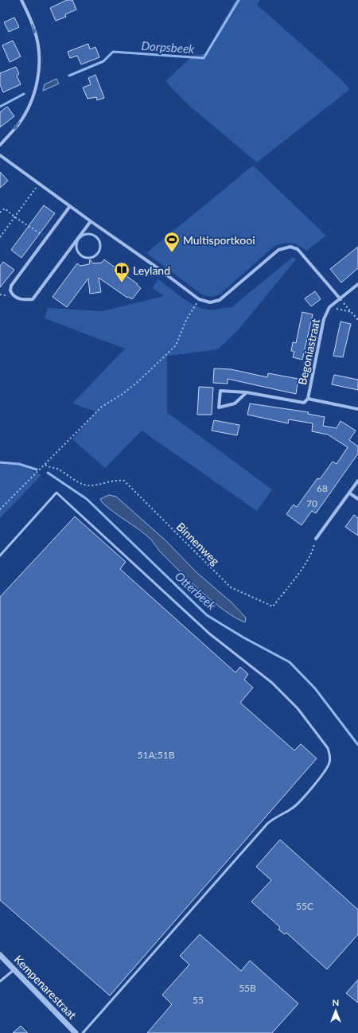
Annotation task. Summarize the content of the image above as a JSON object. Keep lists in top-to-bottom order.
{
  "streets": {
    "street": ["Begoniastraat", "Kempenarestraat"],
    "path": ["Binnenweg"]
  },
  "water": ["Dorpsbeek", "Otterbeek"],
  "places": {
    "sports": ["Multisportkooi"],
    "library": ["Leyland"]
  },
  "house_numbers": [
    "68",
    "70",
    "51A;51B",
    "55C",
    "55B",
    "55"
  ],
  "north": "top"
}
